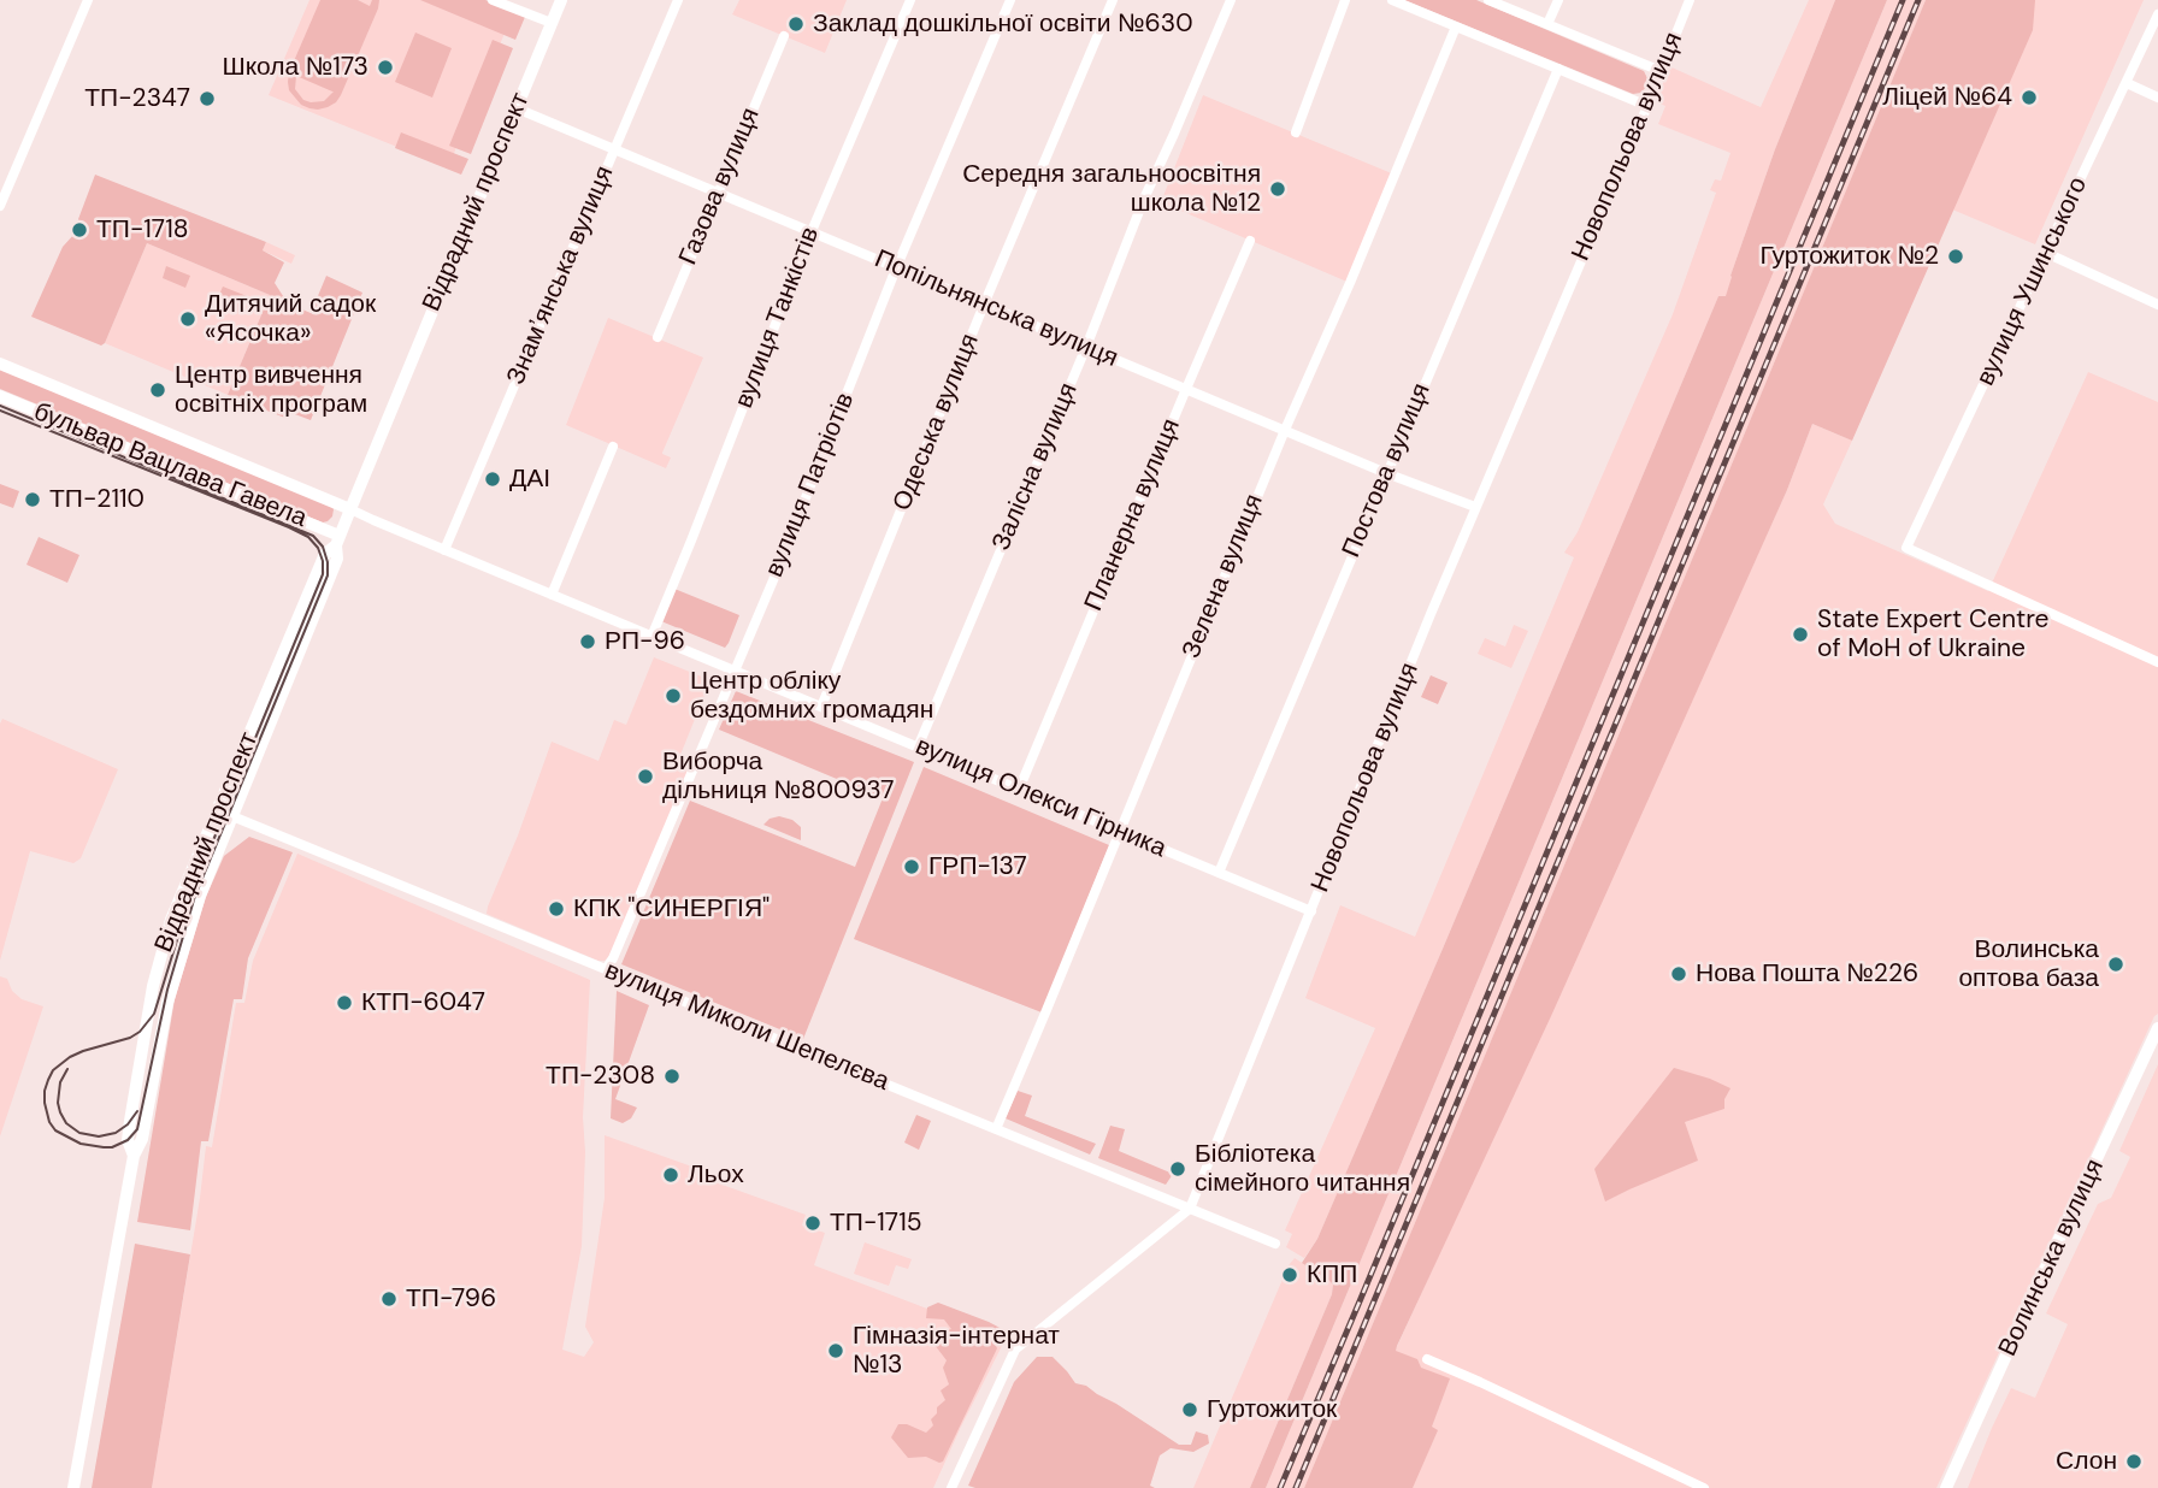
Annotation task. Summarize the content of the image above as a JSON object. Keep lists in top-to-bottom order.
{
  "streets": {
    "main road": ["Відрадний проспект", "бульвар Вацлава Гавела"],
    "street": [
      "Новопольова вулиця",
      "Газова вулиця",
      "Знамʼянська вулиця",
      "вулиця Ушинського",
      "Попільнянська вулиця",
      "вулиця Танкістів",
      "Одеська вулиця",
      "Залісна вулиця",
      "Постова вулиця",
      "вулиця Патріотів",
      "Планерна вулиця",
      "Зелена вулиця",
      "вулиця Олекси Гірника",
      "вулиця Миколи Шепелєва",
      "Волинська вулиця"
    ]
  },
  "crossings": [
    ["Новопольова вулиця", "Попільнянська вулиця"],
    ["Новопольова вулиця", "вулиця Олекси Гірника"],
    ["Новопольова вулиця", "вулиця Миколи Шепелєва"],
    ["Газова вулиця", "Попільнянська вулиця"],
    ["Відрадний проспект", "Попільнянська вулиця"],
    ["Відрадний проспект", "бульвар Вацлава Гавела"],
    ["Відрадний проспект", "вулиця Олекси Гірника"],
    ["Відрадний проспект", "вулиця Миколи Шепелєва"],
    ["Знамʼянська вулиця", "Попільнянська вулиця"],
    ["Знамʼянська вулиця", "вулиця Олекси Гірника"],
    ["Попільнянська вулиця", "вулиця Танкістів"],
    ["Попільнянська вулиця", "Одеська вулиця"],
    ["Попільнянська вулиця", "Залісна вулиця"],
    ["Попільнянська вулиця", "Постова вулиця"],
    ["Попільнянська вулиця", "вулиця Патріотів"],
    ["Попільнянська вулиця", "Планерна вулиця"],
    ["Попільнянська вулиця", "Зелена вулиця"],
    ["вулиця Танкістів", "вулиця Олекси Гірника"],
    ["Одеська вулиця", "вулиця Олекси Гірника"],
    ["бульвар Вацлава Гавела", "вулиця Олекси Гірника"],
    ["Залісна вулиця", "вулиця Олекси Гірника"],
    ["Постова вулиця", "вулиця Олекси Гірника"],
    ["вулиця Патріотів", "вулиця Олекси Гірника"],
    ["вулиця Патріотів", "вулиця Миколи Шепелєва"],
    ["Планерна вулиця", "вулиця Олекси Гірника"],
    ["Зелена вулиця", "вулиця Олекси Гірника"],
    ["Зелена вулиця", "вулиця Миколи Шепелєва"]
  ],
  "places": [
    "Заклад дошкільної освіти №630",
    "Школа №173",
    "Ліцей №64",
    "ТП-2347",
    "Середня загальноосвітня школа №12",
    "ТП-1718",
    "Гуртожиток №2",
    "Дитячий садок «Ясочка»",
    "Центр вивчення освітніх програм",
    "ДАІ",
    "ТП-2110",
    "State Expert Centre of MoH of Ukraine",
    "РП-96",
    "Центр обліку бездомних громадян",
    "Виборча дільниця №800937",
    "ГРП-137",
    "КПК \"СИНЕРГІЯ\"",
    "Волинська оптова база",
    "Нова Пошта №226",
    "КТП-6047",
    "ТП-2308",
    "Бібліотека сімейного читання",
    "Льох",
    "ТП-1715",
    "КПП",
    "ТП-796",
    "Гімназія-інтернат №13",
    "Гуртожиток",
    "Слон"
  ]
}
